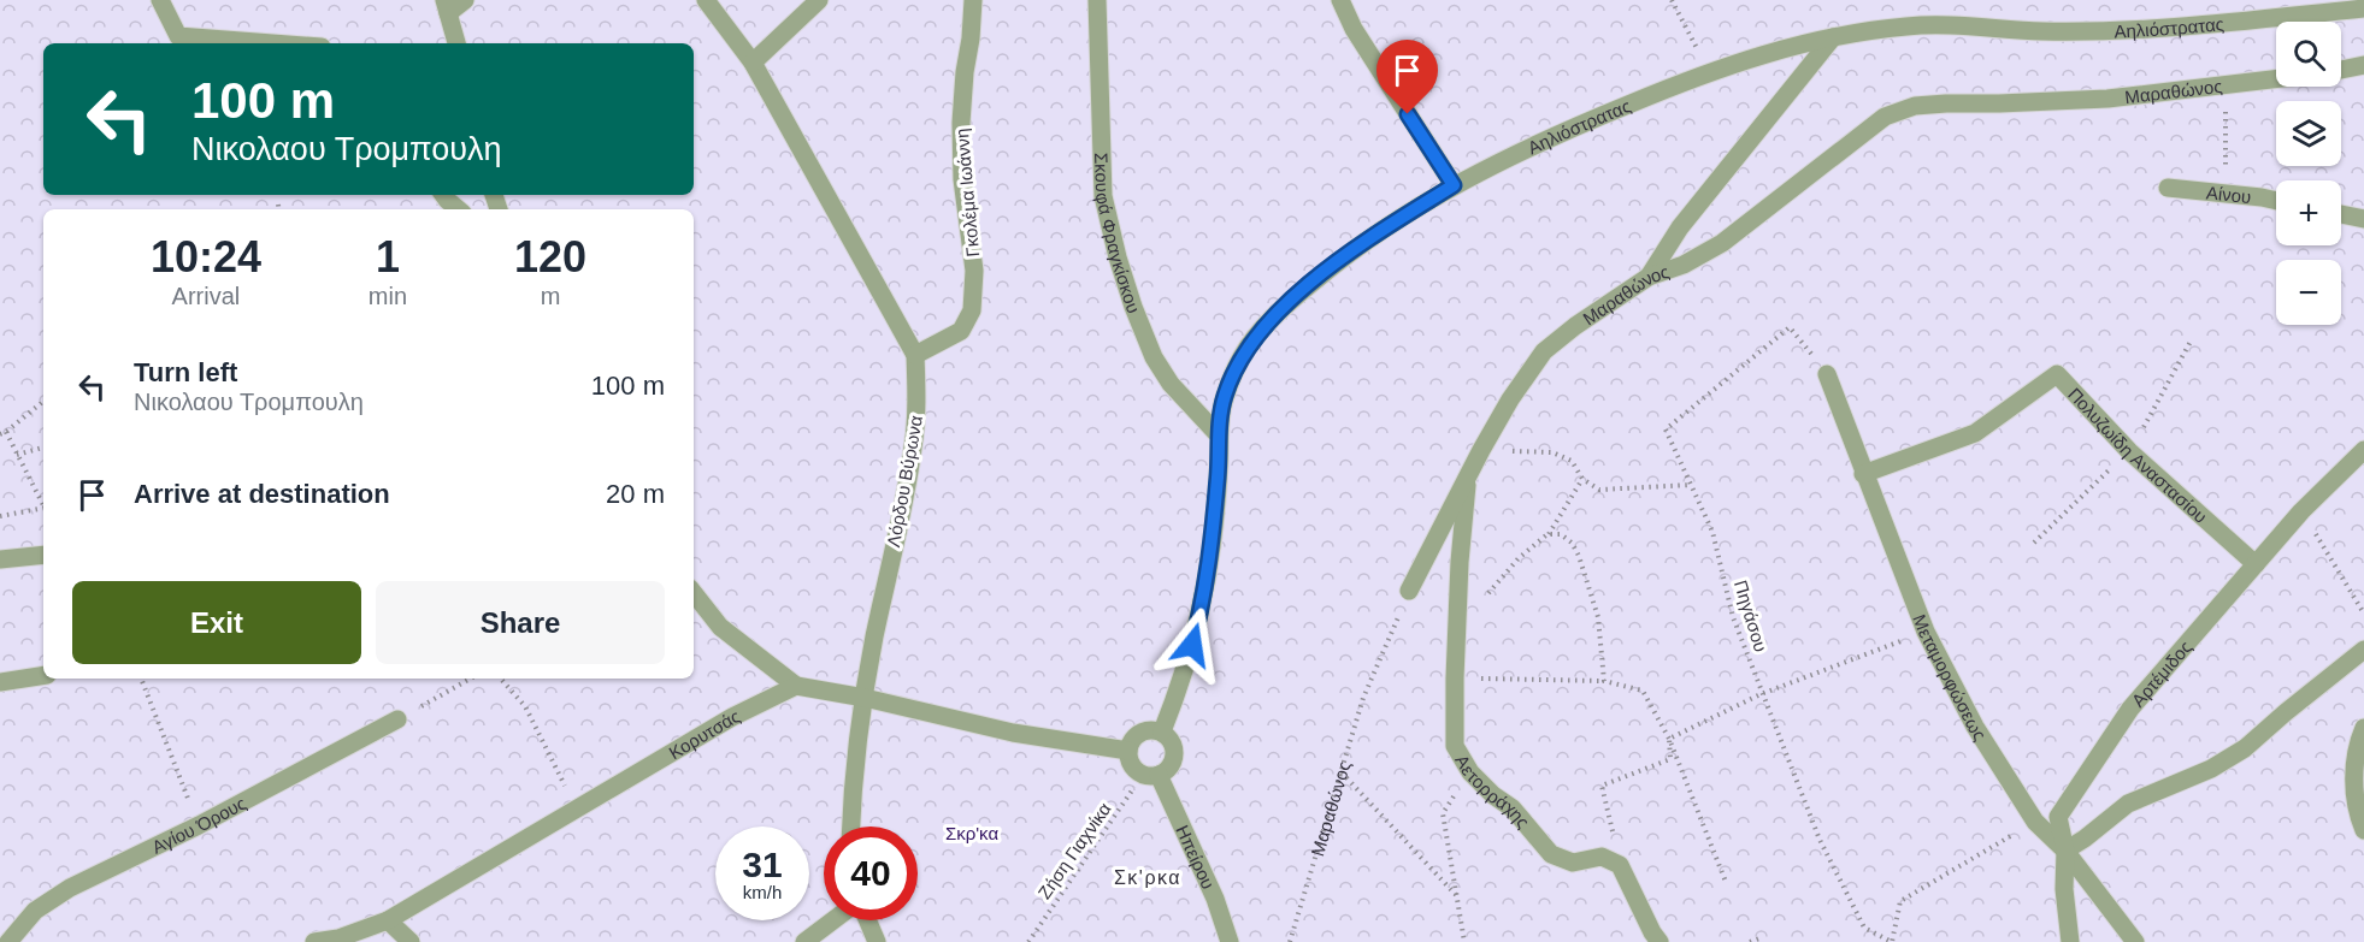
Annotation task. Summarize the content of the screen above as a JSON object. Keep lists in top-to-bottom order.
{
  "streets": {
    "street": [
      "Αηλιόστρατας",
      "Μαραθώνος",
      "Γκολέμα Ιωάννη",
      "Αίνου",
      "Σκουφά Φραγκίσκου",
      "Πολυζωίδη Αναστασίου",
      "Λόρδου Βύρωνα",
      "Αρτέμιδος",
      "Μεταμορφώσεως",
      "Κορυτσάς",
      "Αετορράχης",
      "Αγίου Όρους",
      "Ηπείρου"
    ],
    "path": ["Πηγάσου", "Ζήση Γιαχνίκα"]
  },
  "crossings": [
    ["Αηλιόστρατας", "Σκουφά Φραγκίσκου"],
    ["Αηλιόστρατας", "Ζήση Γιαχνίκα"],
    ["Αηλιόστρατας", "Ηπείρου"],
    ["Μαραθώνος", "Αετορράχης"],
    ["Γκολέμα Ιωάννη", "Λόρδου Βύρωνα"],
    ["Πολυζωίδη Αναστασίου", "Αρτέμιδος"],
    ["Πολυζωίδη Αναστασίου", "Μεταμορφώσεως"],
    ["Αρτέμιδος", "Μεταμορφώσεως"],
    ["Ζήση Γιαχνίκα", "Ηπείρου"]
  ],
  "districts": ["Σκ'ρκα"],
  "parks": ["Σκρ'κα"],
  "page": {
    "map_buttons": ["+", "−"],
    "turn": ["100 m", "Νικολαου Τρομπουλη"],
    "eta": [
      "10:24",
      "Arrival",
      "1",
      "min",
      "120",
      "m"
    ],
    "list": [
      {
        "name": "Turn left",
        "note": "Νικολαου Τρομπουλη",
        "value": "100 m"
      },
      {
        "name": "Arrive at destination",
        "value": "20 m"
      }
    ],
    "buttons": ["Exit", "Share"],
    "speed": "31 km/h",
    "limit": "40"
  }
}
